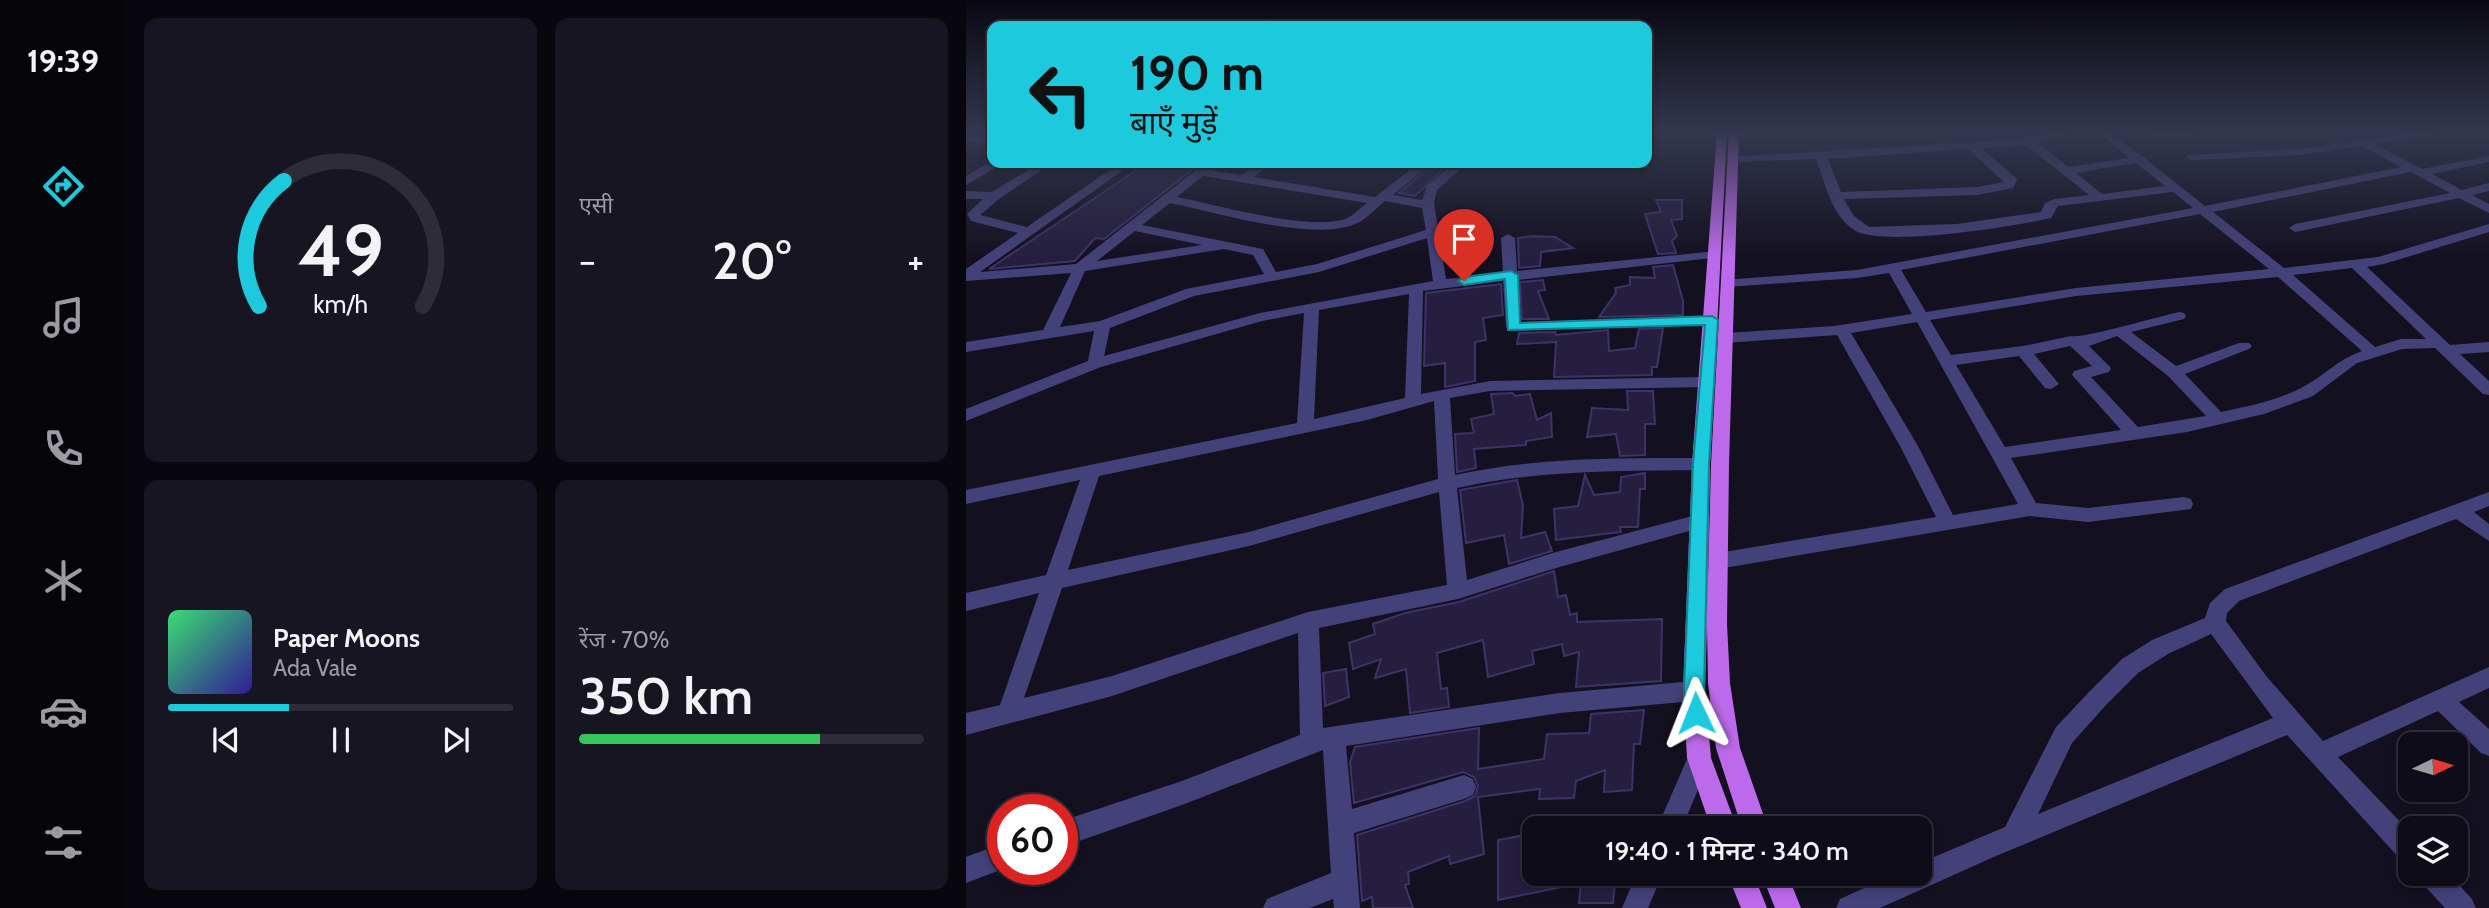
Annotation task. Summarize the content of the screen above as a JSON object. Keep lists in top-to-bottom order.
{
  "north": "right",
  "page": {
    "tabs": "19:39",
    "tile": [
      "एसी",
      ["रेंज · 70%", "350 km"]
    ],
    "turn": ["190 m", "बाएँ मुड़ें"],
    "heat": ["−", "20°", "+"],
    "song": ["Paper Moons", "Ada Vale"],
    "limit": "60",
    "trip": "19:40 · 1 मिनट · 340 m",
    "gauge": ["49", "km/h"]
  }
}
